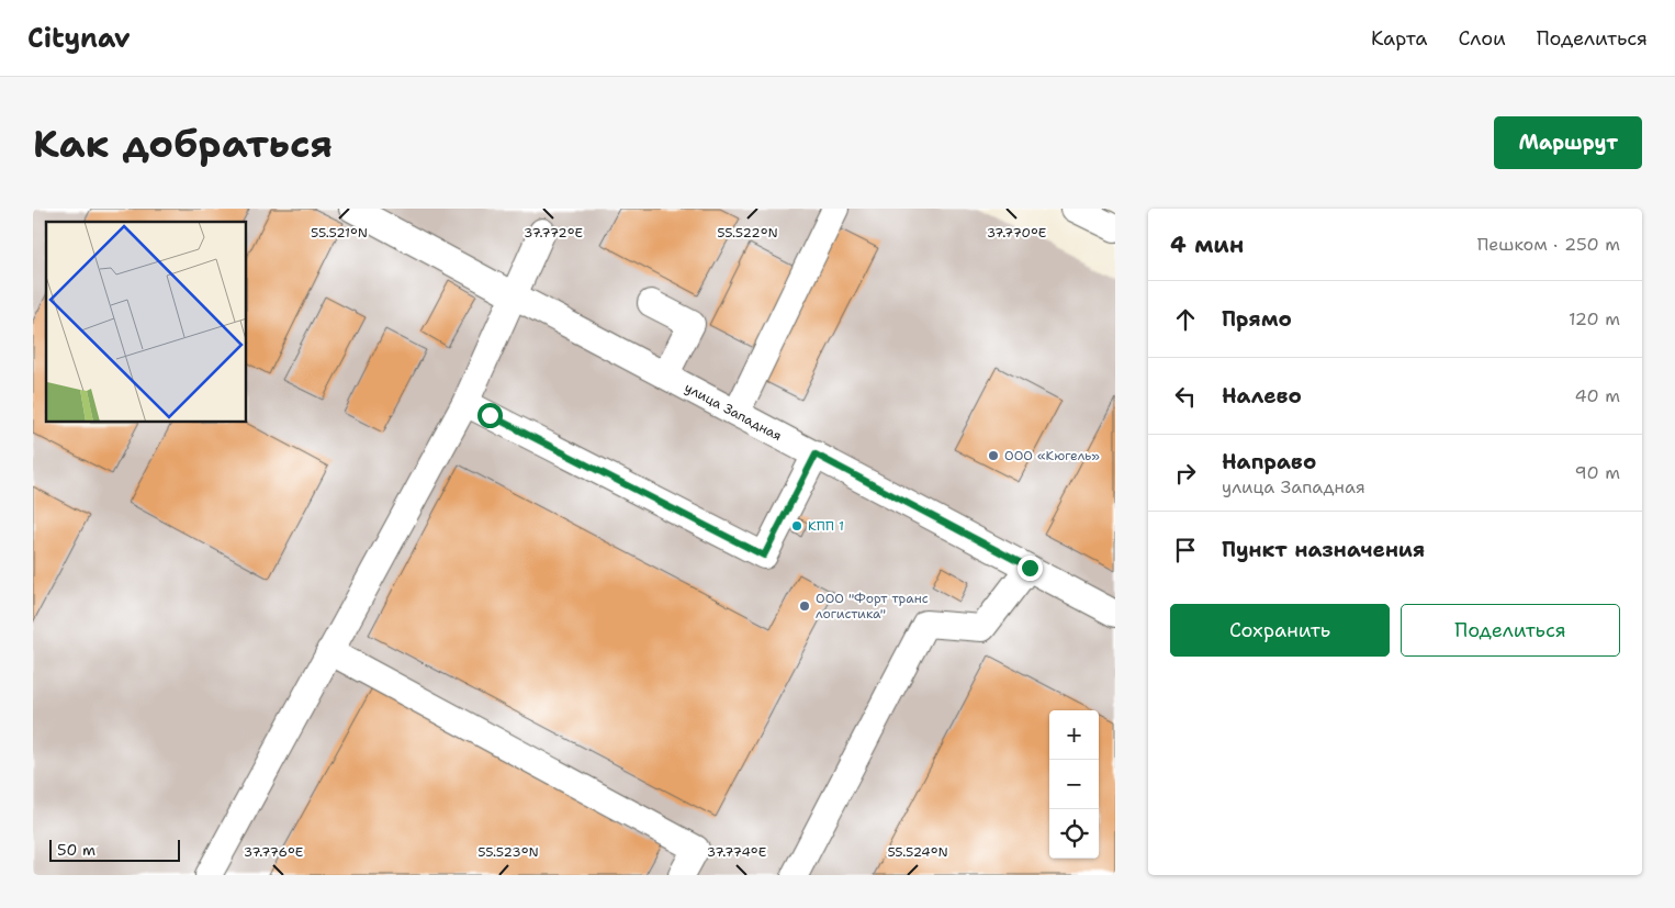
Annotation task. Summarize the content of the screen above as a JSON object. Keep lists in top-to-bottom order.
{
  "streets": {
    "street": ["улица Западная"]
  },
  "places": ["ООО «Кюгель»", "КПП 1", "ООО \"Форт транс логистика\""],
  "scale_bar": "50 m",
  "page": {
    "header": "Citynav",
    "nav": ["Карта", "Слои", "Поделиться"],
    "buttons": [
      "Маршрут",
      ["Сохранить", "Поделиться"]
    ],
    "title": "Как добраться",
    "heading": ["4 мин", "Пешком · 250 m"],
    "list": [
      ["Прямо", "120 m"],
      ["Налево", "40 m"],
      ["Направо", "улица Западная", "90 m"],
      "Пункт назначения"
    ],
    "map_buttons": ["+", "−"],
    "scale": "50 m"
  },
  "coordinates": [
    "55.521°N",
    "37.772°E",
    "55.522°N",
    "37.770°E",
    "37.776°E",
    "55.523°N",
    "37.774°E",
    "55.524°N"
  ]
}
